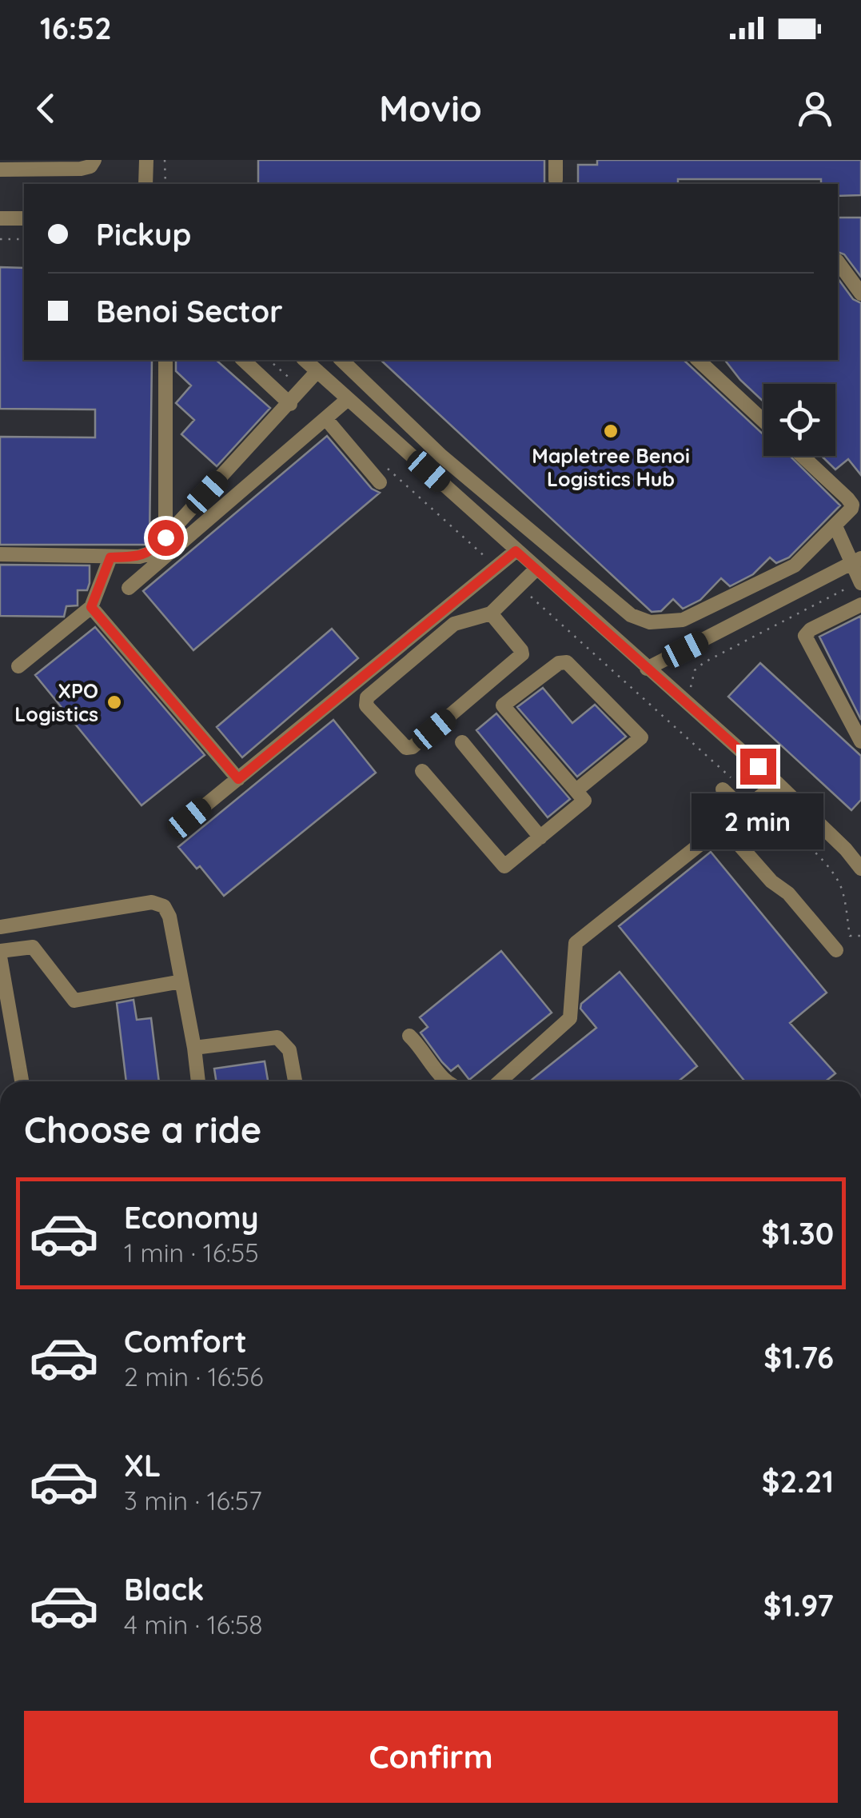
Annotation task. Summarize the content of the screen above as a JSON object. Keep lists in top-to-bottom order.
{
  "places": ["Mapletree Benoi Logistics Hub", "XPO Logistics"],
  "page": {
    "status": "16:52",
    "header": "Movio",
    "banner": ["Pickup", "Benoi Sector"],
    "bubble": "2 min",
    "heading": "Choose a ride",
    "list": [
      {
        "name": "Economy",
        "note": "1 min · 16:55",
        "value": "$1.30"
      },
      {
        "name": "Comfort",
        "note": "2 min · 16:56",
        "value": "$1.76"
      },
      {
        "name": "XL",
        "note": "3 min · 16:57",
        "value": "$2.21"
      },
      {
        "name": "Black",
        "note": "4 min · 16:58",
        "value": "$1.97"
      }
    ],
    "buttons": "Confirm"
  }
}
